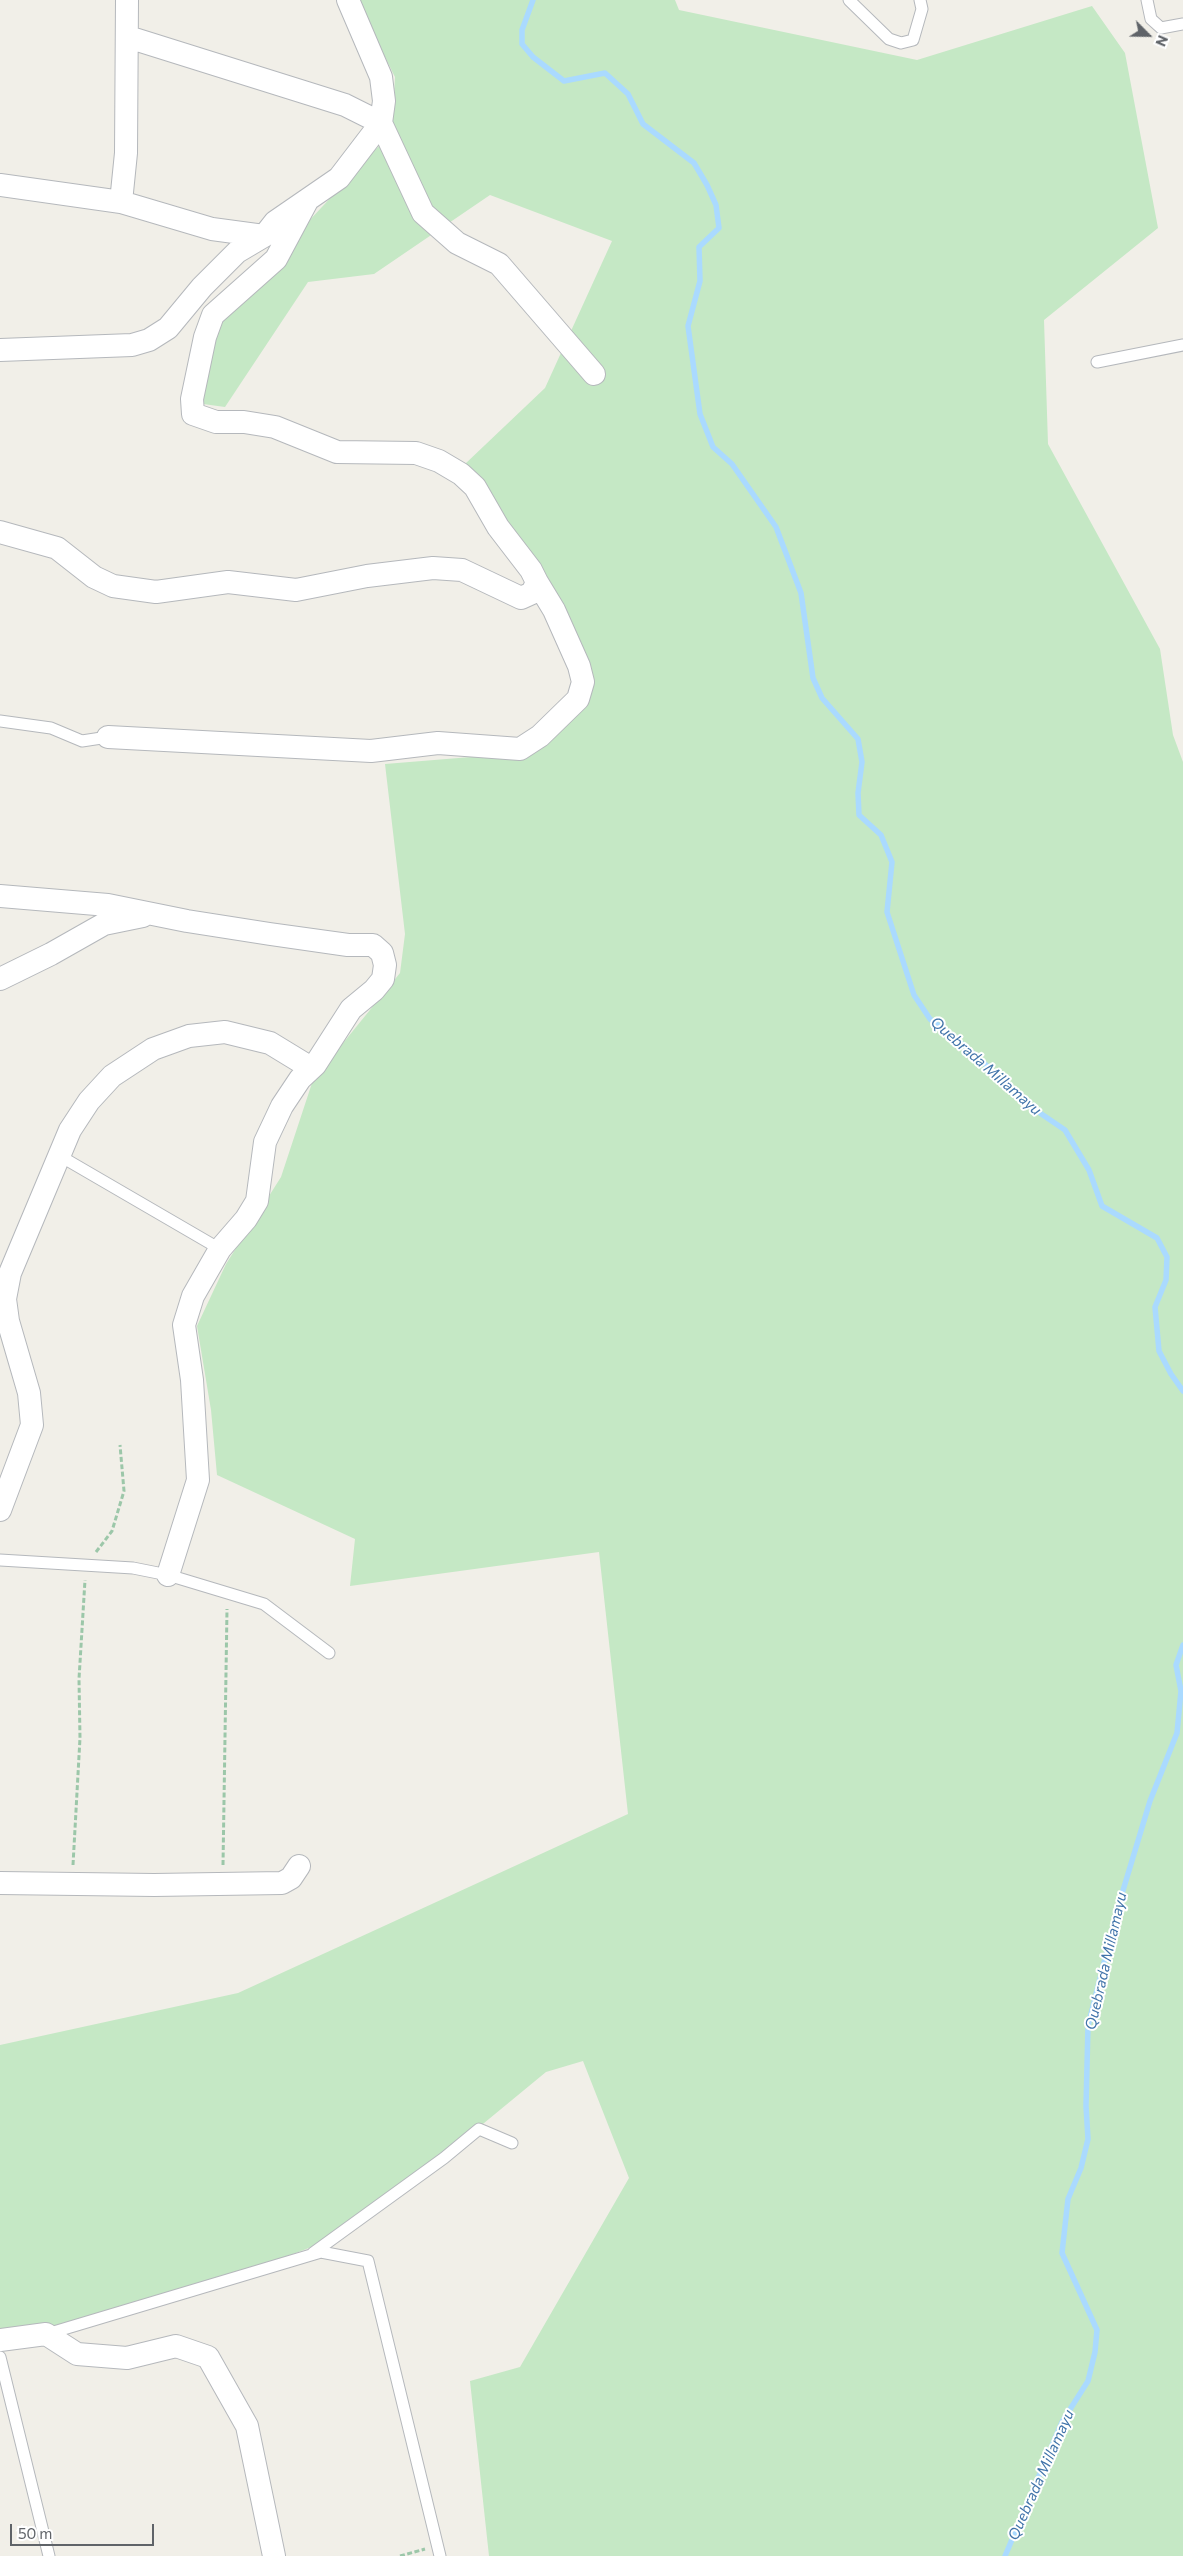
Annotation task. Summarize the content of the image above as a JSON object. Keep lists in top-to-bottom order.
{
  "water": ["Quebrada Millamayu"],
  "scale_bar": "50 m",
  "north": "bottom right"
}
